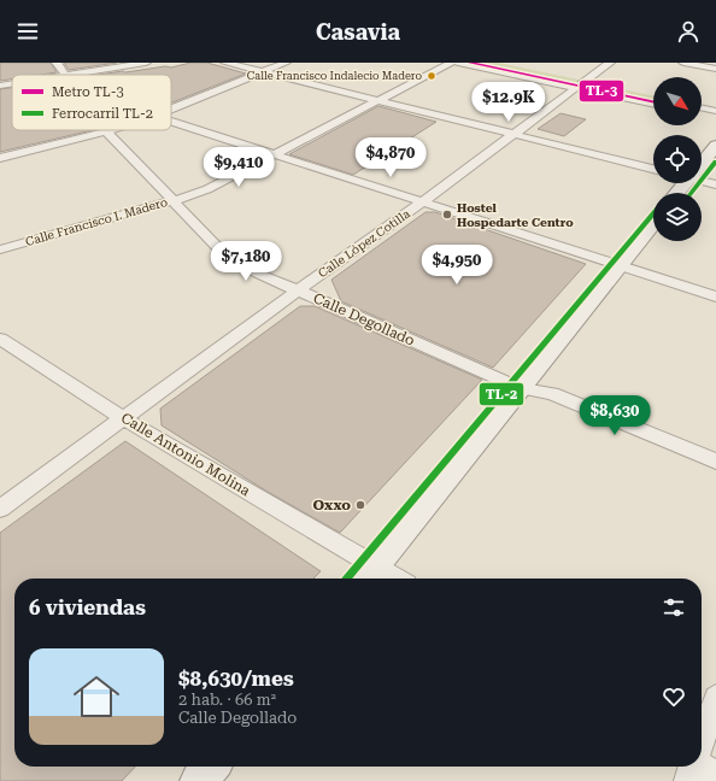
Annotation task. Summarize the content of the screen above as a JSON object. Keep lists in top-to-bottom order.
{
  "streets": {
    "street": [
      "Calle Francisco I. Madero",
      "Calle López Cotilla",
      "Calle Degollado",
      "Calle Antonio Molina"
    ]
  },
  "crossings": [
    ["Calle Francisco I. Madero", "Calle Degollado"],
    ["Calle López Cotilla", "Calle Degollado"],
    ["Calle López Cotilla", "Calle Antonio Molina"]
  ],
  "places": ["Calle Francisco Indalecio Madero", "Hostel Hospedarte Centro", "Oxxo"],
  "lines": ["metro line TL-3", "rail line TL-2"],
  "legend": ["Metro TL-3", "Ferrocarril TL-2"],
  "north": "bottom right",
  "page": {
    "header": "Casavia",
    "price": [
      "$12.9K",
      "$4,870",
      "$9,410",
      "$7,180",
      "$4,950",
      "$8,630"
    ],
    "heading": "6 viviendas",
    "list": [
      {
        "name": "$8,630/mes",
        "note": "2 hab. · 66 m² · Calle Degollado"
      }
    ]
  }
}
